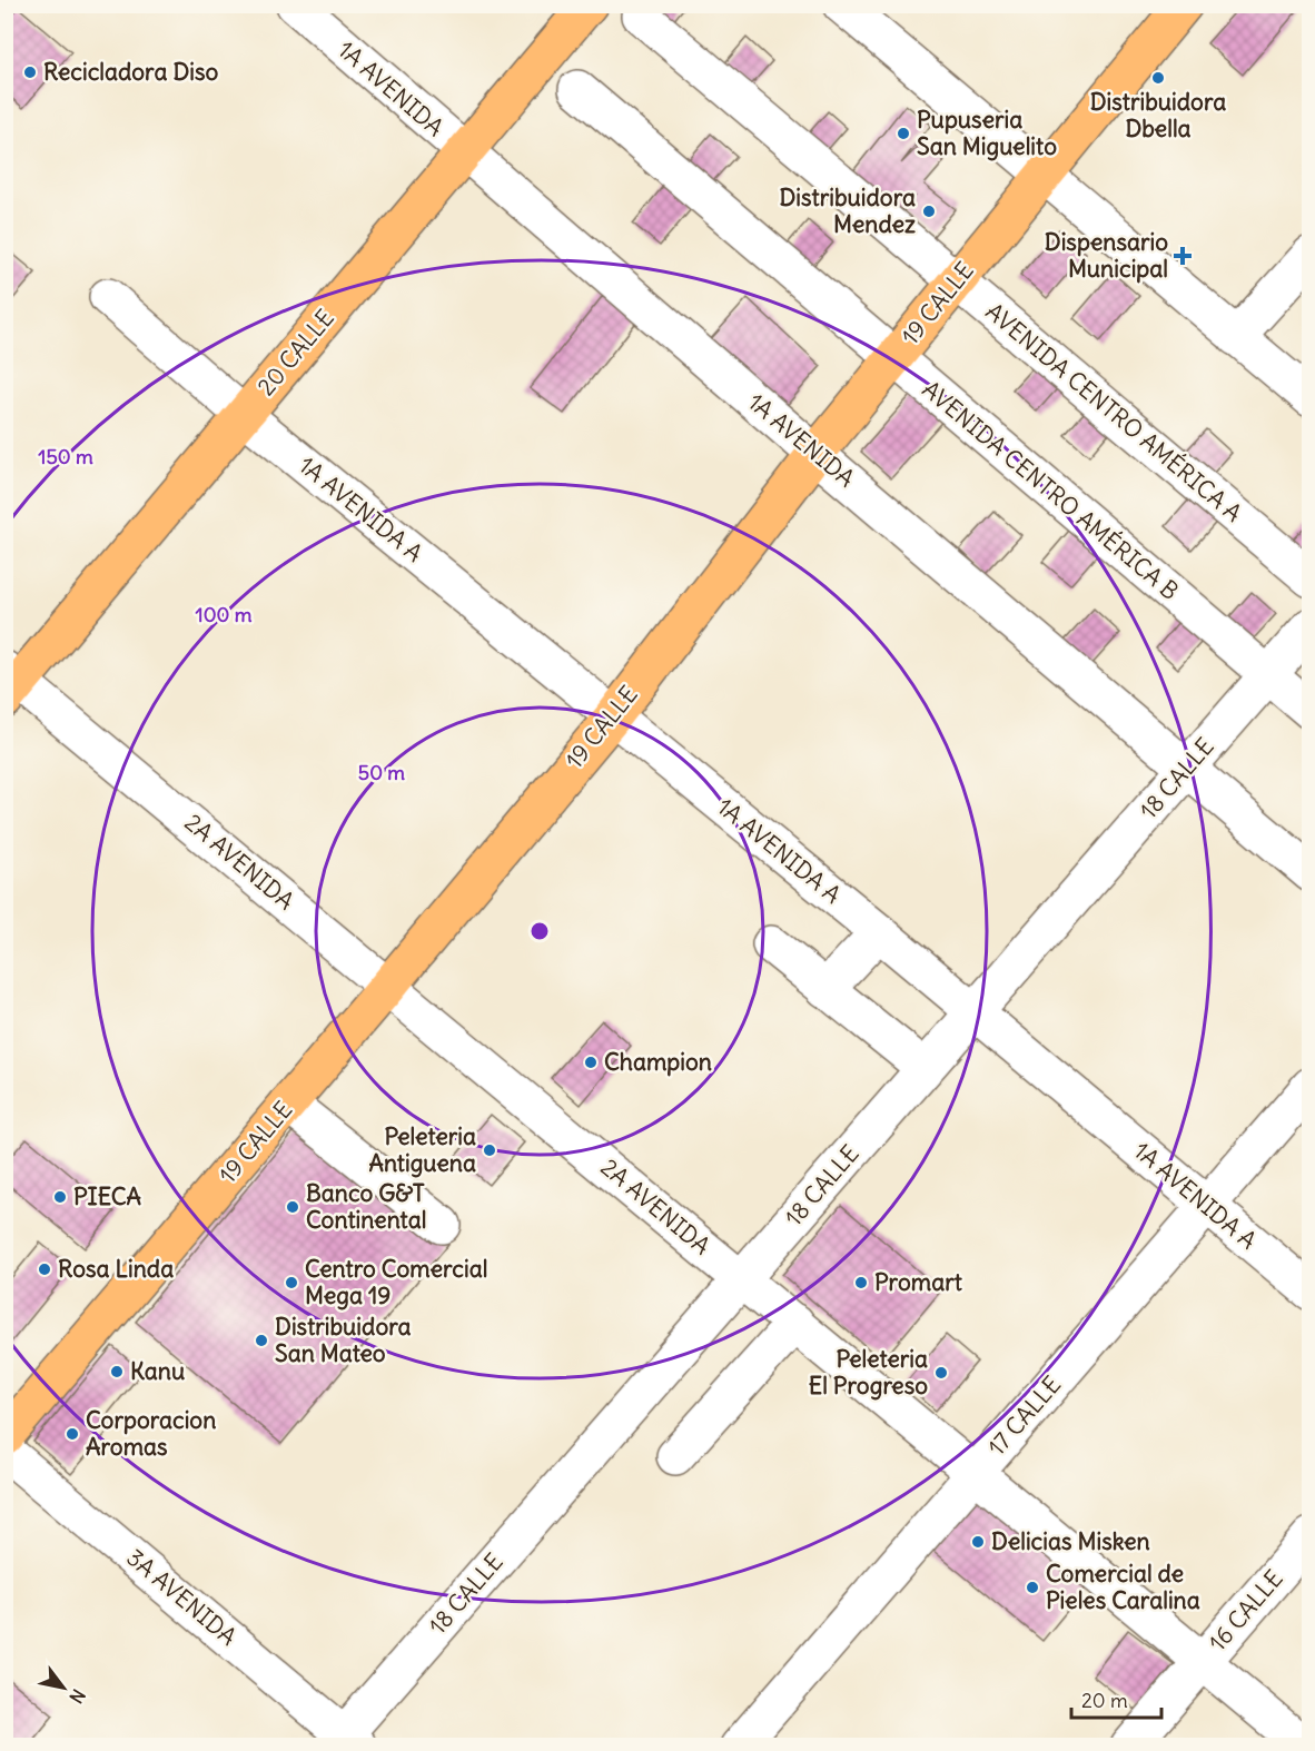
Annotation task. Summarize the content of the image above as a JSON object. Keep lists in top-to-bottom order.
{
  "streets": {
    "main road": ["19 CALLE", "20 CALLE"],
    "street": [
      "1A AVENIDA",
      "AVENIDA CENTRO AMÉRICA A",
      "AVENIDA CENTRO AMÉRICA B",
      "1A AVENIDA A",
      "18 CALLE",
      "2A AVENIDA",
      "17 CALLE",
      "3A AVENIDA",
      "16 CALLE"
    ]
  },
  "crossings": [
    ["1A AVENIDA", "19 CALLE"],
    ["1A AVENIDA", "20 CALLE"],
    ["1A AVENIDA", "18 CALLE"],
    ["19 CALLE", "AVENIDA CENTRO AMÉRICA A"],
    ["19 CALLE", "AVENIDA CENTRO AMÉRICA B"],
    ["19 CALLE", "1A AVENIDA A"],
    ["19 CALLE", "2A AVENIDA"],
    ["20 CALLE", "1A AVENIDA A"],
    ["20 CALLE", "2A AVENIDA"],
    ["AVENIDA CENTRO AMÉRICA B", "18 CALLE"],
    ["1A AVENIDA A", "18 CALLE"],
    ["1A AVENIDA A", "17 CALLE"],
    ["18 CALLE", "2A AVENIDA"],
    ["18 CALLE", "3A AVENIDA"],
    ["2A AVENIDA", "17 CALLE"],
    ["2A AVENIDA", "16 CALLE"]
  ],
  "places": {
    "other": [
      "Recicladora Diso",
      "Distribuidora Dbella",
      "Pupuseria San Miguelito",
      "Distribuidora Mendez",
      "Champion",
      "Peleteria Antiguena",
      "PIECA",
      "Banco G&T Continental",
      "Rosa Linda",
      "Centro Comercial Mega 19",
      "Promart",
      "Distribuidora San Mateo",
      "Kanu",
      "Peleteria El Progreso",
      "Corporacion Aromas",
      "Delicias Misken",
      "Comercial de Pieles Caralina"
    ],
    "health": ["Dispensario Municipal"]
  },
  "scale_bar": "20 m",
  "north": "bottom right",
  "rings": ["150 m", "100 m", "50 m"]
}
